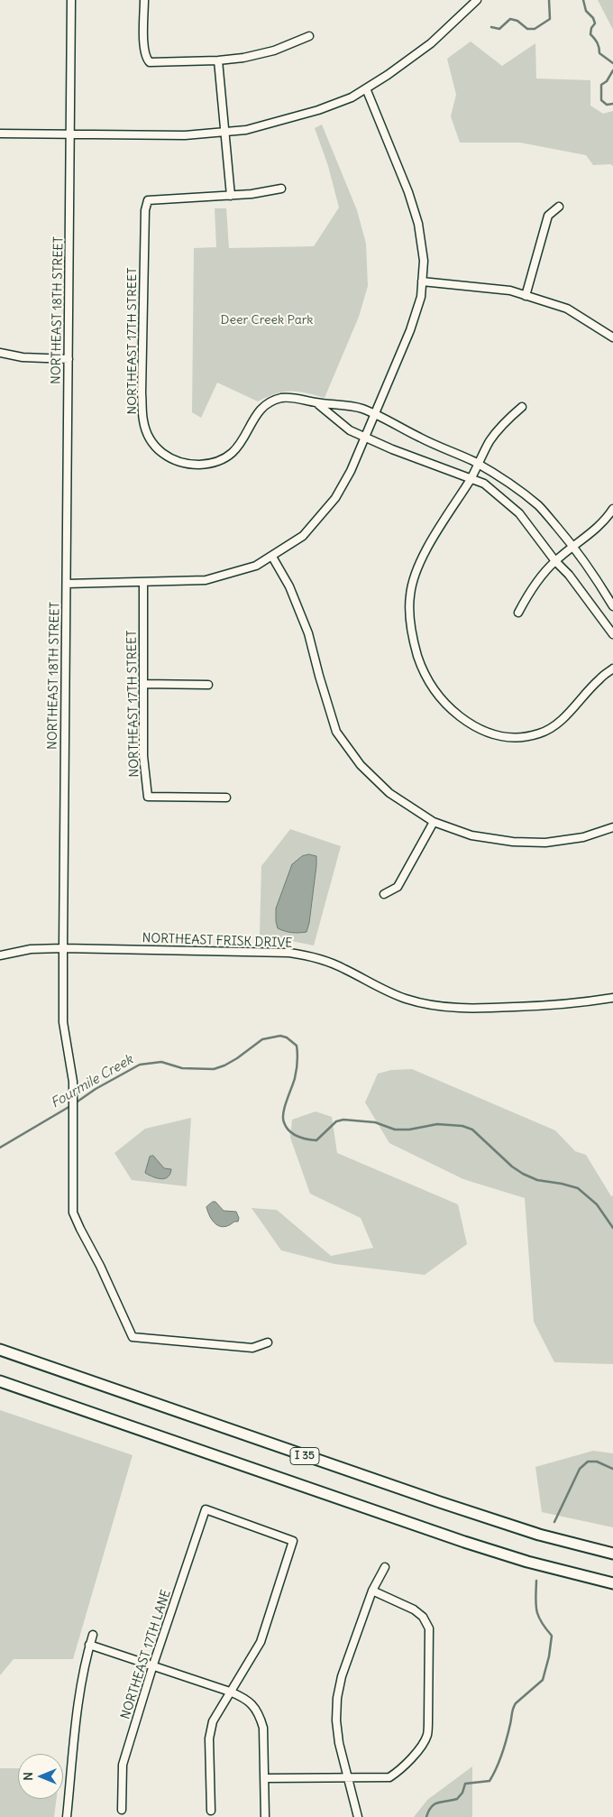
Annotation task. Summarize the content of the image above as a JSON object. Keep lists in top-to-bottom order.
{
  "streets": {
    "highway": ["I 35"],
    "street": [
      "NORTHEAST 18TH STREET",
      "NORTHEAST 17TH STREET",
      "NORTHEAST FRISK DRIVE",
      "NORTHEAST 17TH LANE"
    ]
  },
  "crossings": [
    ["NORTHEAST 18TH STREET", "NORTHEAST FRISK DRIVE"]
  ],
  "water": ["Fourmile Creek"],
  "parks": ["Deer Creek Park"],
  "north": "left"
}
